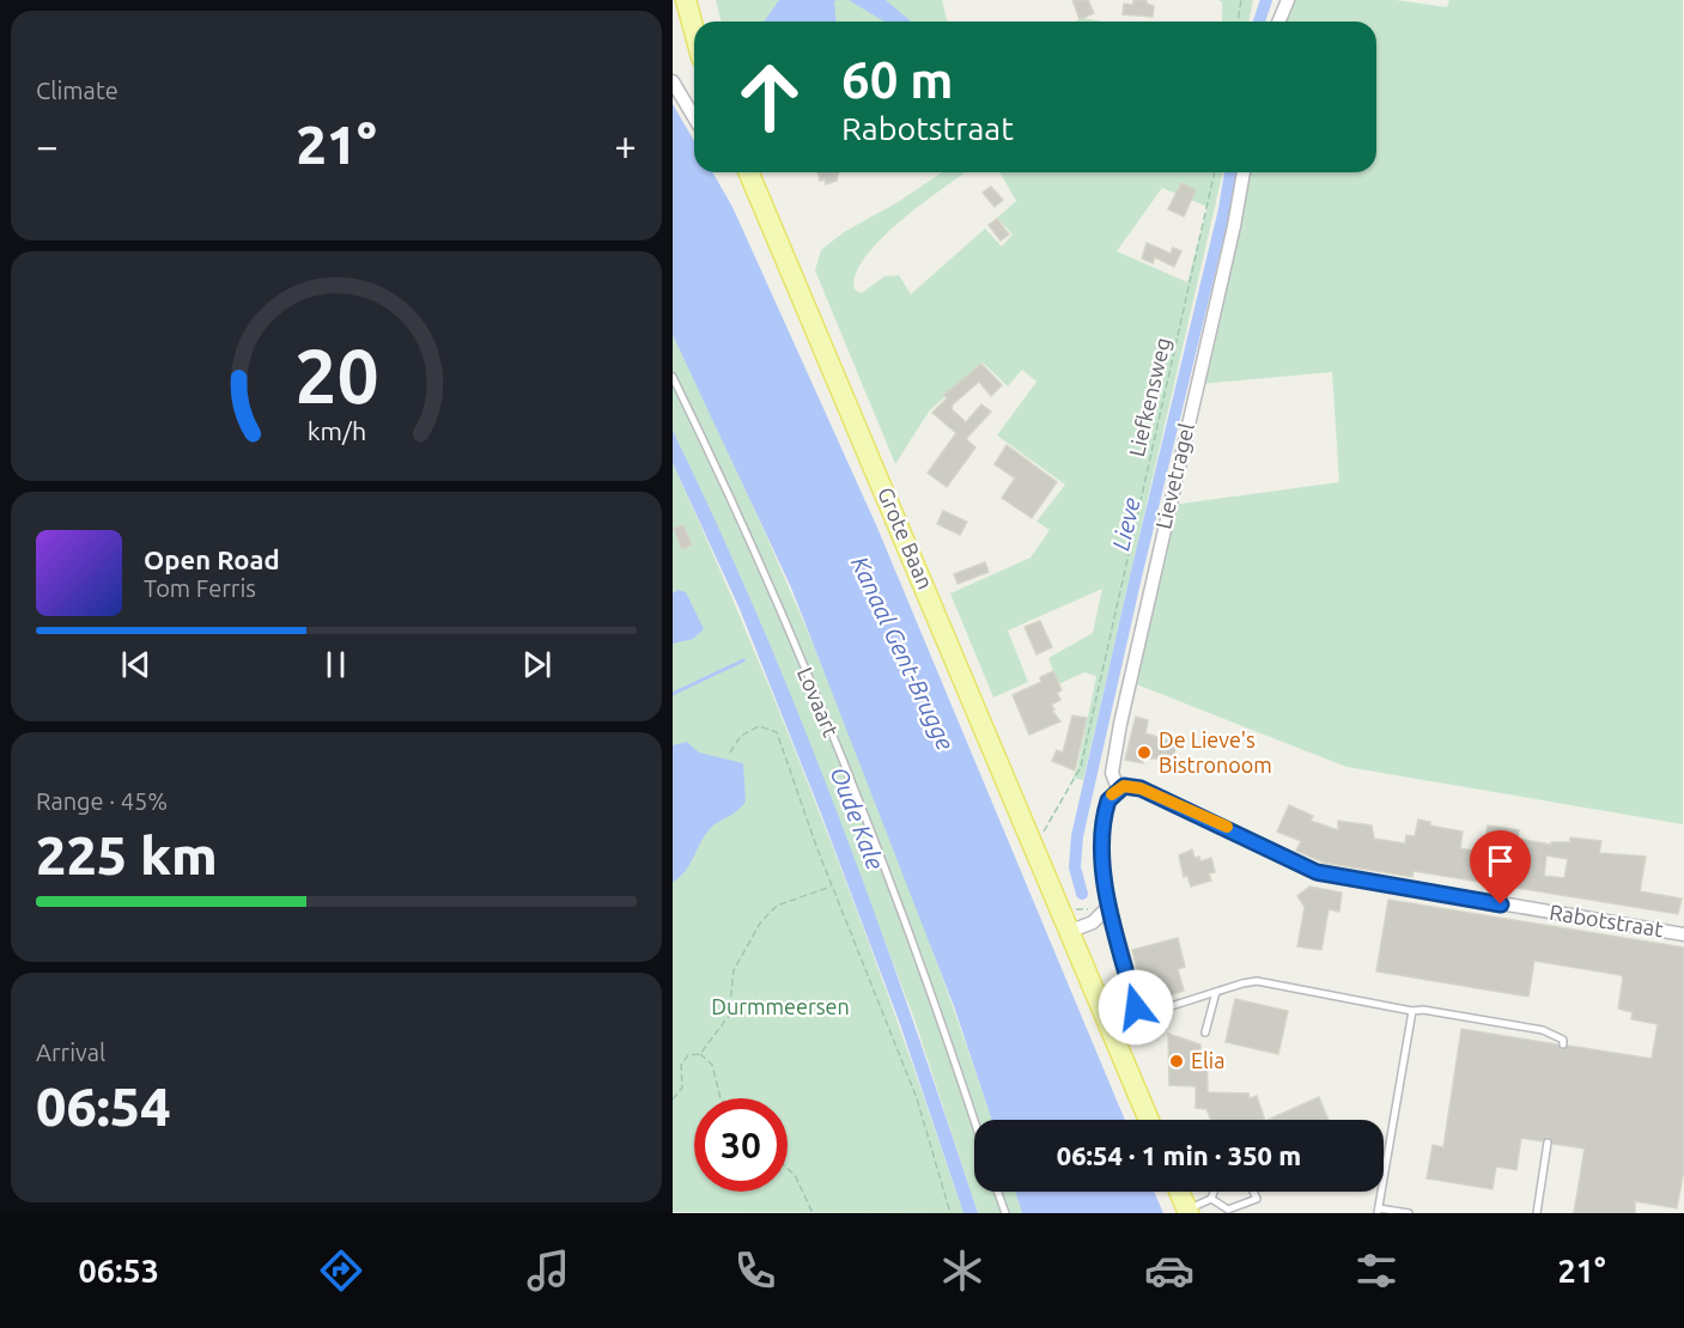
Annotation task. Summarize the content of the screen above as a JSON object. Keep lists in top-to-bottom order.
{
  "streets": {
    "main road": ["Grote Baan"],
    "street": ["Lievetragel", "Rabotstraat"],
    "lane": ["Lovaart"],
    "path": ["Liefkensweg"]
  },
  "crossings": [
    ["Liefkensweg", "Grote Baan"],
    ["Lievetragel", "Rabotstraat"]
  ],
  "water": ["Lieve", "Kanaal Gent-Brugge", "Oude Kale"],
  "parks": ["Durmmeersen"],
  "places": ["De Lieve's Bistronoom", "Elia"],
  "page": {
    "tile": [
      "Climate",
      ["Range · 45%", "225 km"],
      ["Arrival", "06:54"]
    ],
    "turn": ["60 m", "Rabotstraat"],
    "heat": ["−", "21°", "+"],
    "song": ["Open Road", "Tom Ferris"],
    "limit": "30",
    "trip": "06:54 · 1 min · 350 m",
    "tabs": ["06:53", "21°"],
    "gauge": ["20", "km/h"]
  }
}
